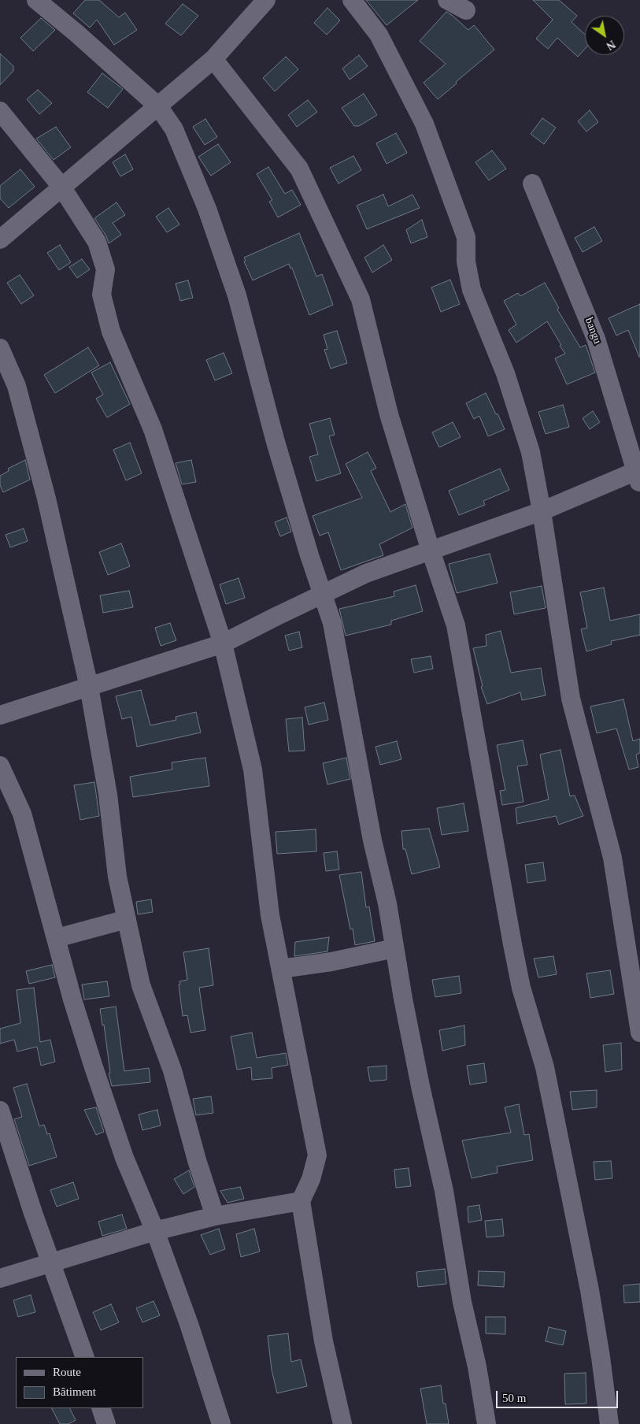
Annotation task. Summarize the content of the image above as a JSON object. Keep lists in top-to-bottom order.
{
  "streets": {
    "street": ["bangu"]
  },
  "legend": ["Route", "Bâtiment"],
  "scale_bar": "50 m",
  "north": "bottom right"
}
